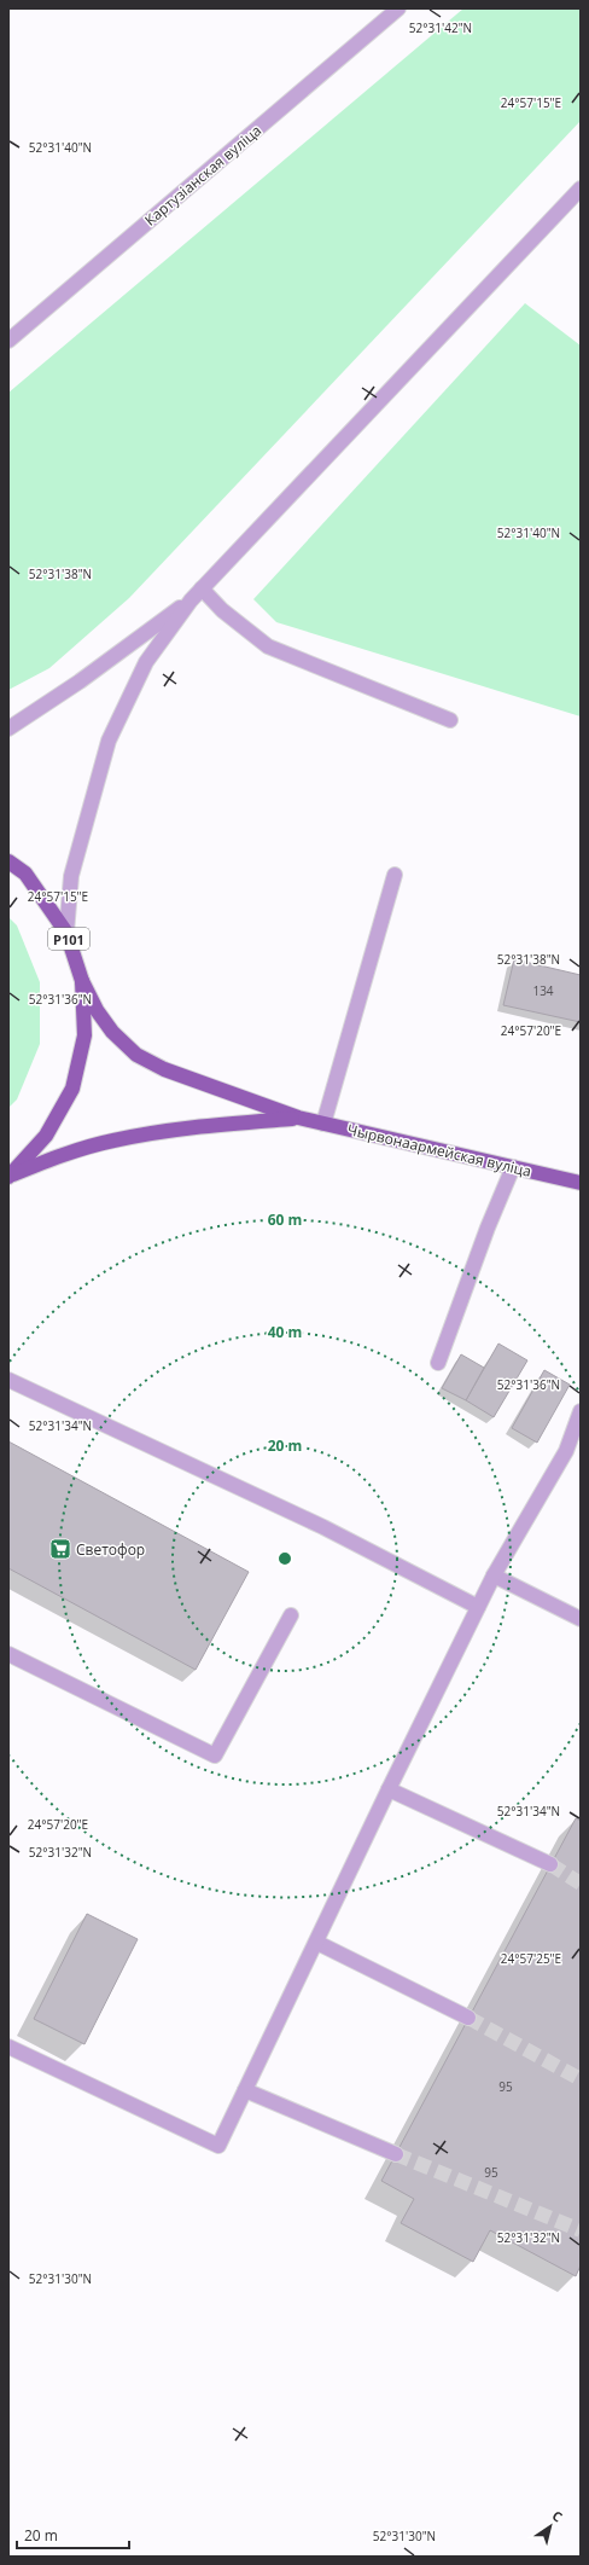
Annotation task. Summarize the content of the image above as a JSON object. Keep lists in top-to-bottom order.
{
  "streets": {
    "main road": ["Р101", "Чырвонаармейская вуліца"],
    "street": ["Картузіанская вуліца"]
  },
  "crossings": [
    ["Р101", "Чырвонаармейская вуліца"]
  ],
  "places": {
    "supermarket": ["Светофор"]
  },
  "house_numbers": ["134", "95", "95"],
  "scale_bar": "20 m",
  "north": "top right",
  "coordinates": [
    "52°31'42\"N",
    "24°57'15\"E",
    "52°31'40\"N",
    "52°31'38\"N",
    "52°31'36\"N",
    "24°57'20\"E",
    "52°31'34\"N",
    "52°31'32\"N",
    "24°57'25\"E",
    "52°31'30\"N"
  ],
  "rings": ["60 m", "40 m", "20 m"]
}
